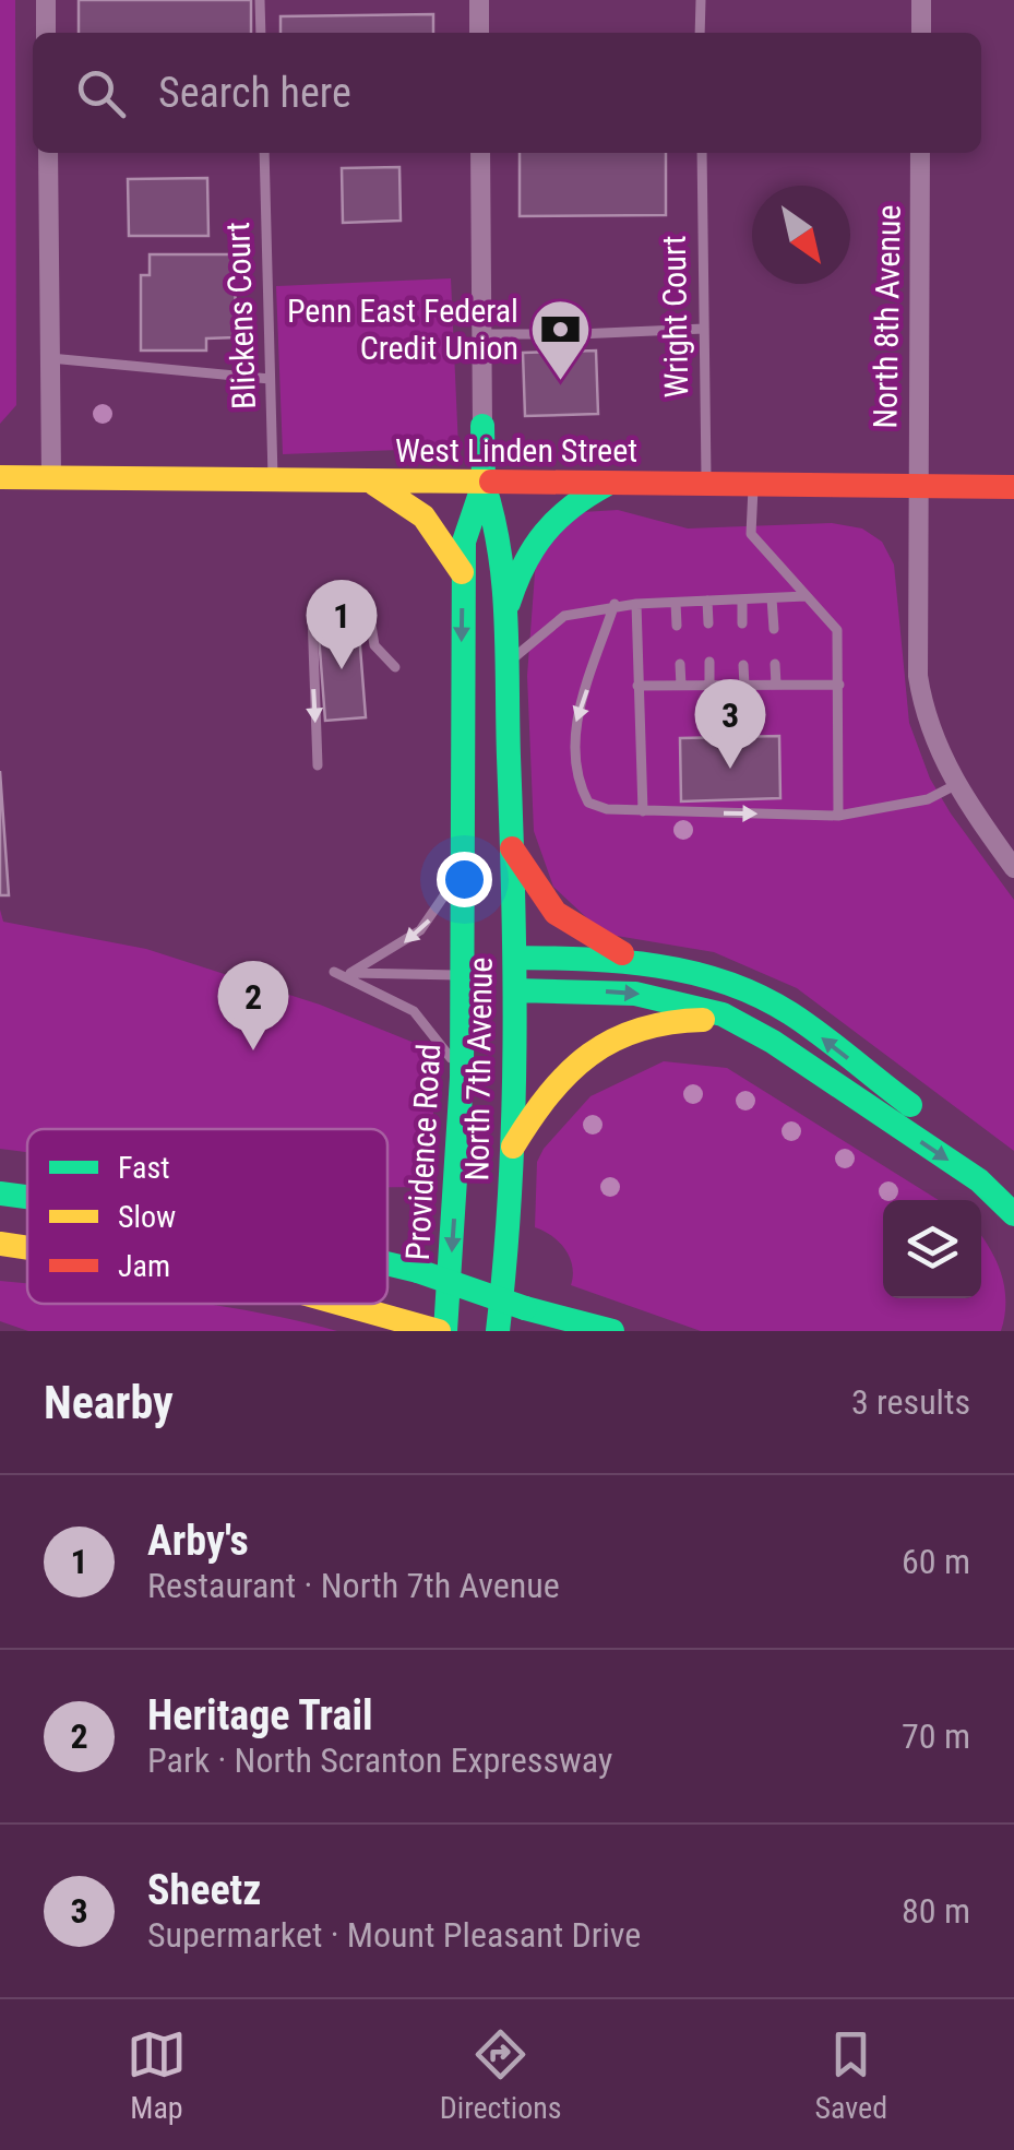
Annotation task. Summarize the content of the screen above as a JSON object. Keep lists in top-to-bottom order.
{
  "streets": {
    "main road": ["West Linden Street", "North 7th Avenue", "Providence Road"],
    "street": ["North 8th Avenue"],
    "lane": ["Blickens Court", "Wright Court"]
  },
  "crossings": [
    ["Blickens Court", "West Linden Street"],
    ["Wright Court", "West Linden Street"],
    ["North 8th Avenue", "West Linden Street"],
    ["West Linden Street", "North 7th Avenue"],
    ["North 7th Avenue", "Providence Road"]
  ],
  "one_way": ["Providence Road"],
  "places": {
    "bank": ["Penn East Federal Credit Union"]
  },
  "legend": ["Fast", "Slow", "Jam"],
  "north": "bottom right",
  "page": {
    "search": "Search here",
    "pins": ["1", "3", "2"],
    "heading": ["Nearby", "3 results"],
    "list": [
      {
        "mark": "1",
        "name": "Arby's",
        "note": "Restaurant · North 7th Avenue",
        "value": "60 m"
      },
      {
        "mark": "2",
        "name": "Heritage Trail",
        "note": "Park · North Scranton Expressway",
        "value": "70 m"
      },
      {
        "mark": "3",
        "name": "Sheetz",
        "note": "Supermarket · Mount Pleasant Drive",
        "value": "80 m"
      }
    ],
    "nav": ["Map", "Directions", "Saved"]
  }
}
